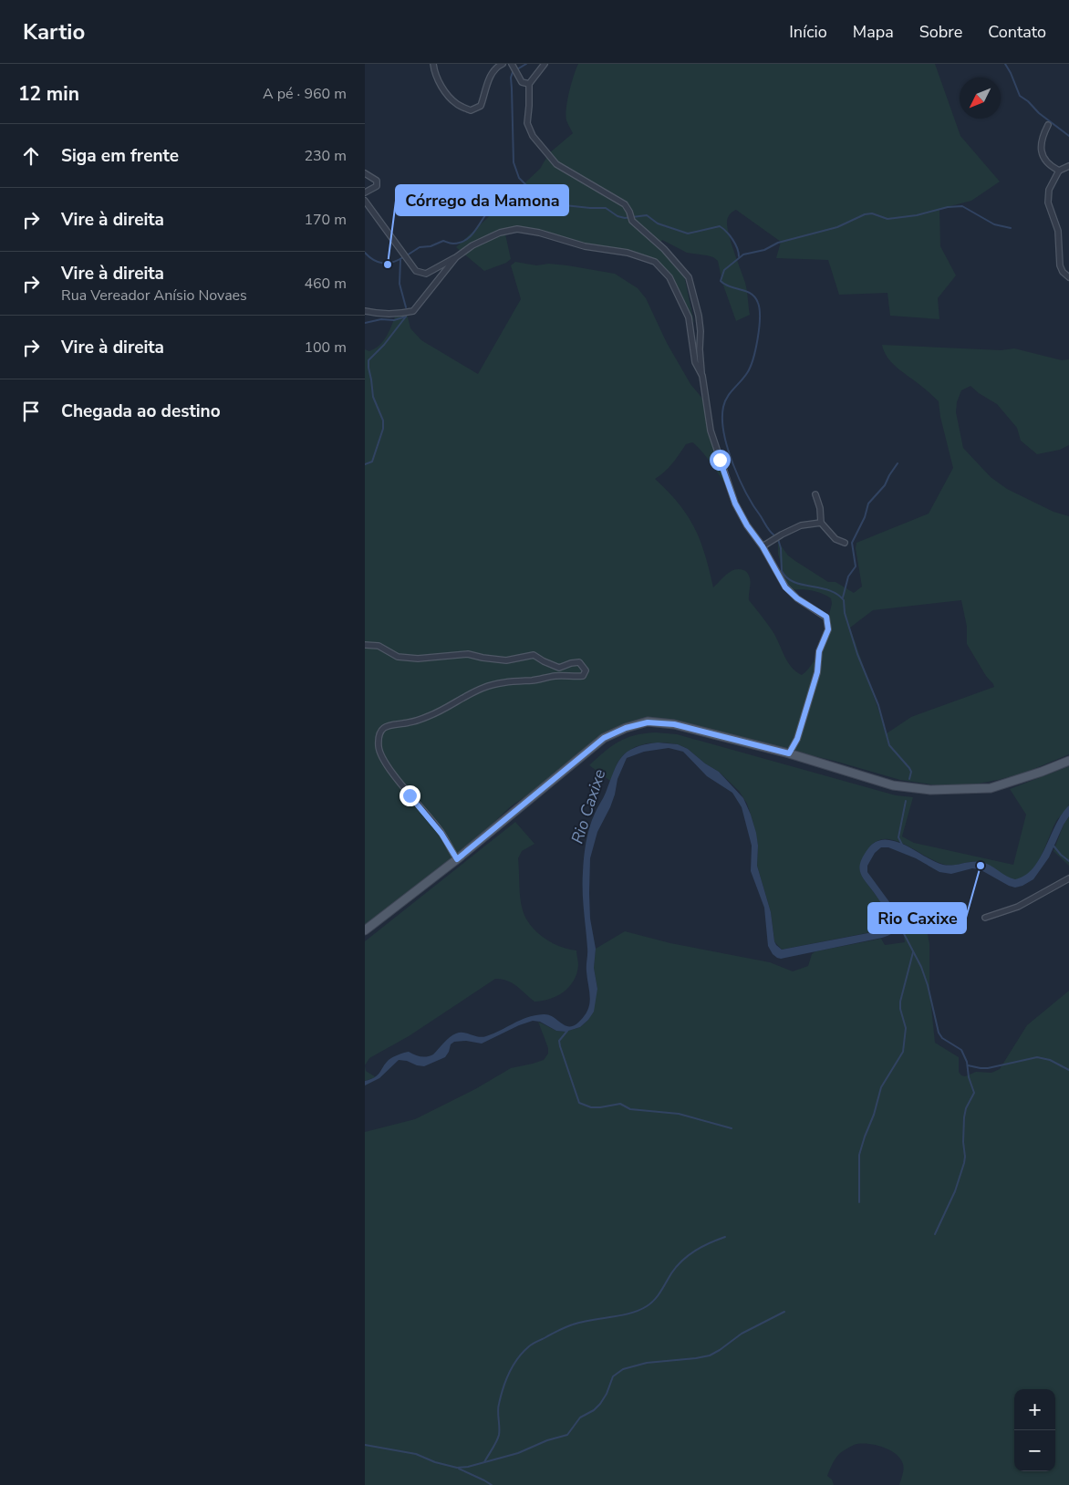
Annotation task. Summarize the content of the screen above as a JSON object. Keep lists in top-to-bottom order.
{
  "water": ["Rio Caxixe"],
  "places": ["Córrego da Mamona", "Rio Caxixe"],
  "north": "bottom left",
  "page": {
    "header": "Kartio",
    "nav": [
      "Início",
      "Mapa",
      "Sobre",
      "Contato"
    ],
    "heading": ["12 min", "A pé · 960 m"],
    "list": [
      ["Siga em frente", "230 m"],
      ["Vire à direita", "170 m"],
      ["Vire à direita", "Rua Vereador Anísio Novaes", "460 m"],
      ["Vire à direita", "100 m"],
      "Chegada ao destino"
    ],
    "map_buttons": ["+", "−"]
  }
}
